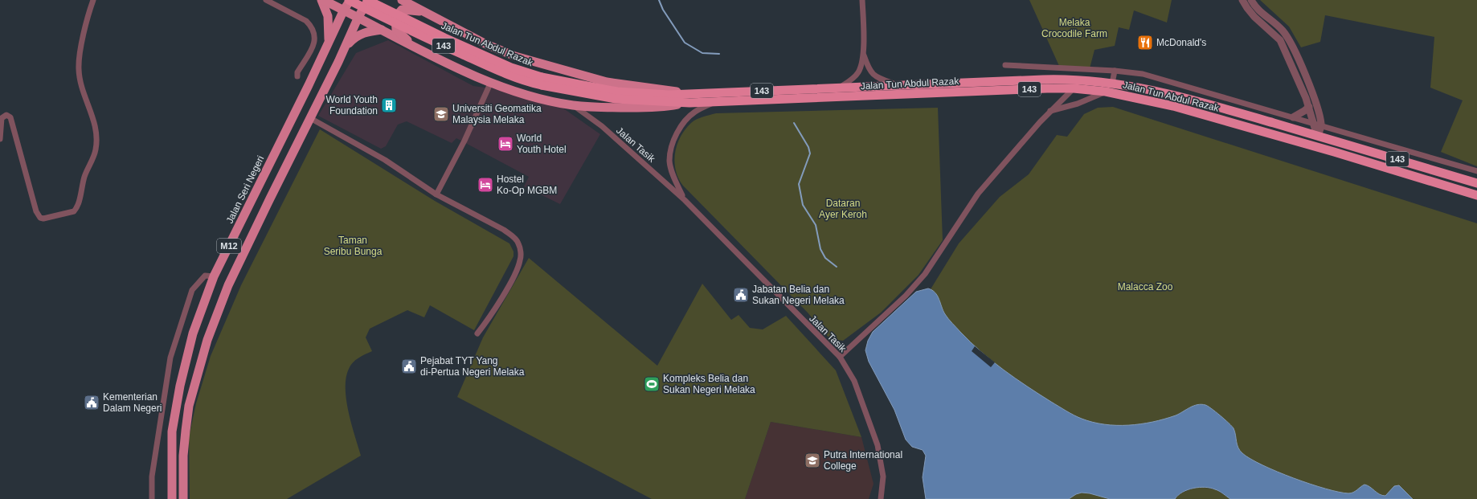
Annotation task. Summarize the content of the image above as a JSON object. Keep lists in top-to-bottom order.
{
  "streets": {
    "highway": ["Jalan Tun Abdul Razak", "143"],
    "main road": ["Jalan Seri Negeri", "M12"],
    "street": ["Jalan Tasik"]
  },
  "crossings": [
    ["Jalan Tun Abdul Razak", "Jalan Tasik"],
    ["Jalan Tun Abdul Razak", "M12"],
    ["Jalan Seri Negeri", "M12"]
  ],
  "parks": [
    "Melaka Crocodile Farm",
    "Dataran Ayer Keroh",
    "Taman Seribu Bunga",
    "Malacca Zoo"
  ],
  "places": {
    "restaurant": ["McDonald's"],
    "building": ["World Youth Foundation"],
    "school or university": ["Universiti Geomatika Malaysia Melaka", "Putra International College"],
    "hotel": ["World Youth Hotel", "Hostel Ko-Op MGBM"],
    "public building": ["Jabatan Belia dan Sukan Negeri Melaka", "Pejabat TYT Yang di-Pertua Negeri Melaka", "Kementerian Dalam Negeri"],
    "sports": ["Kompleks Belia dan Sukan Negeri Melaka"]
  }
}
